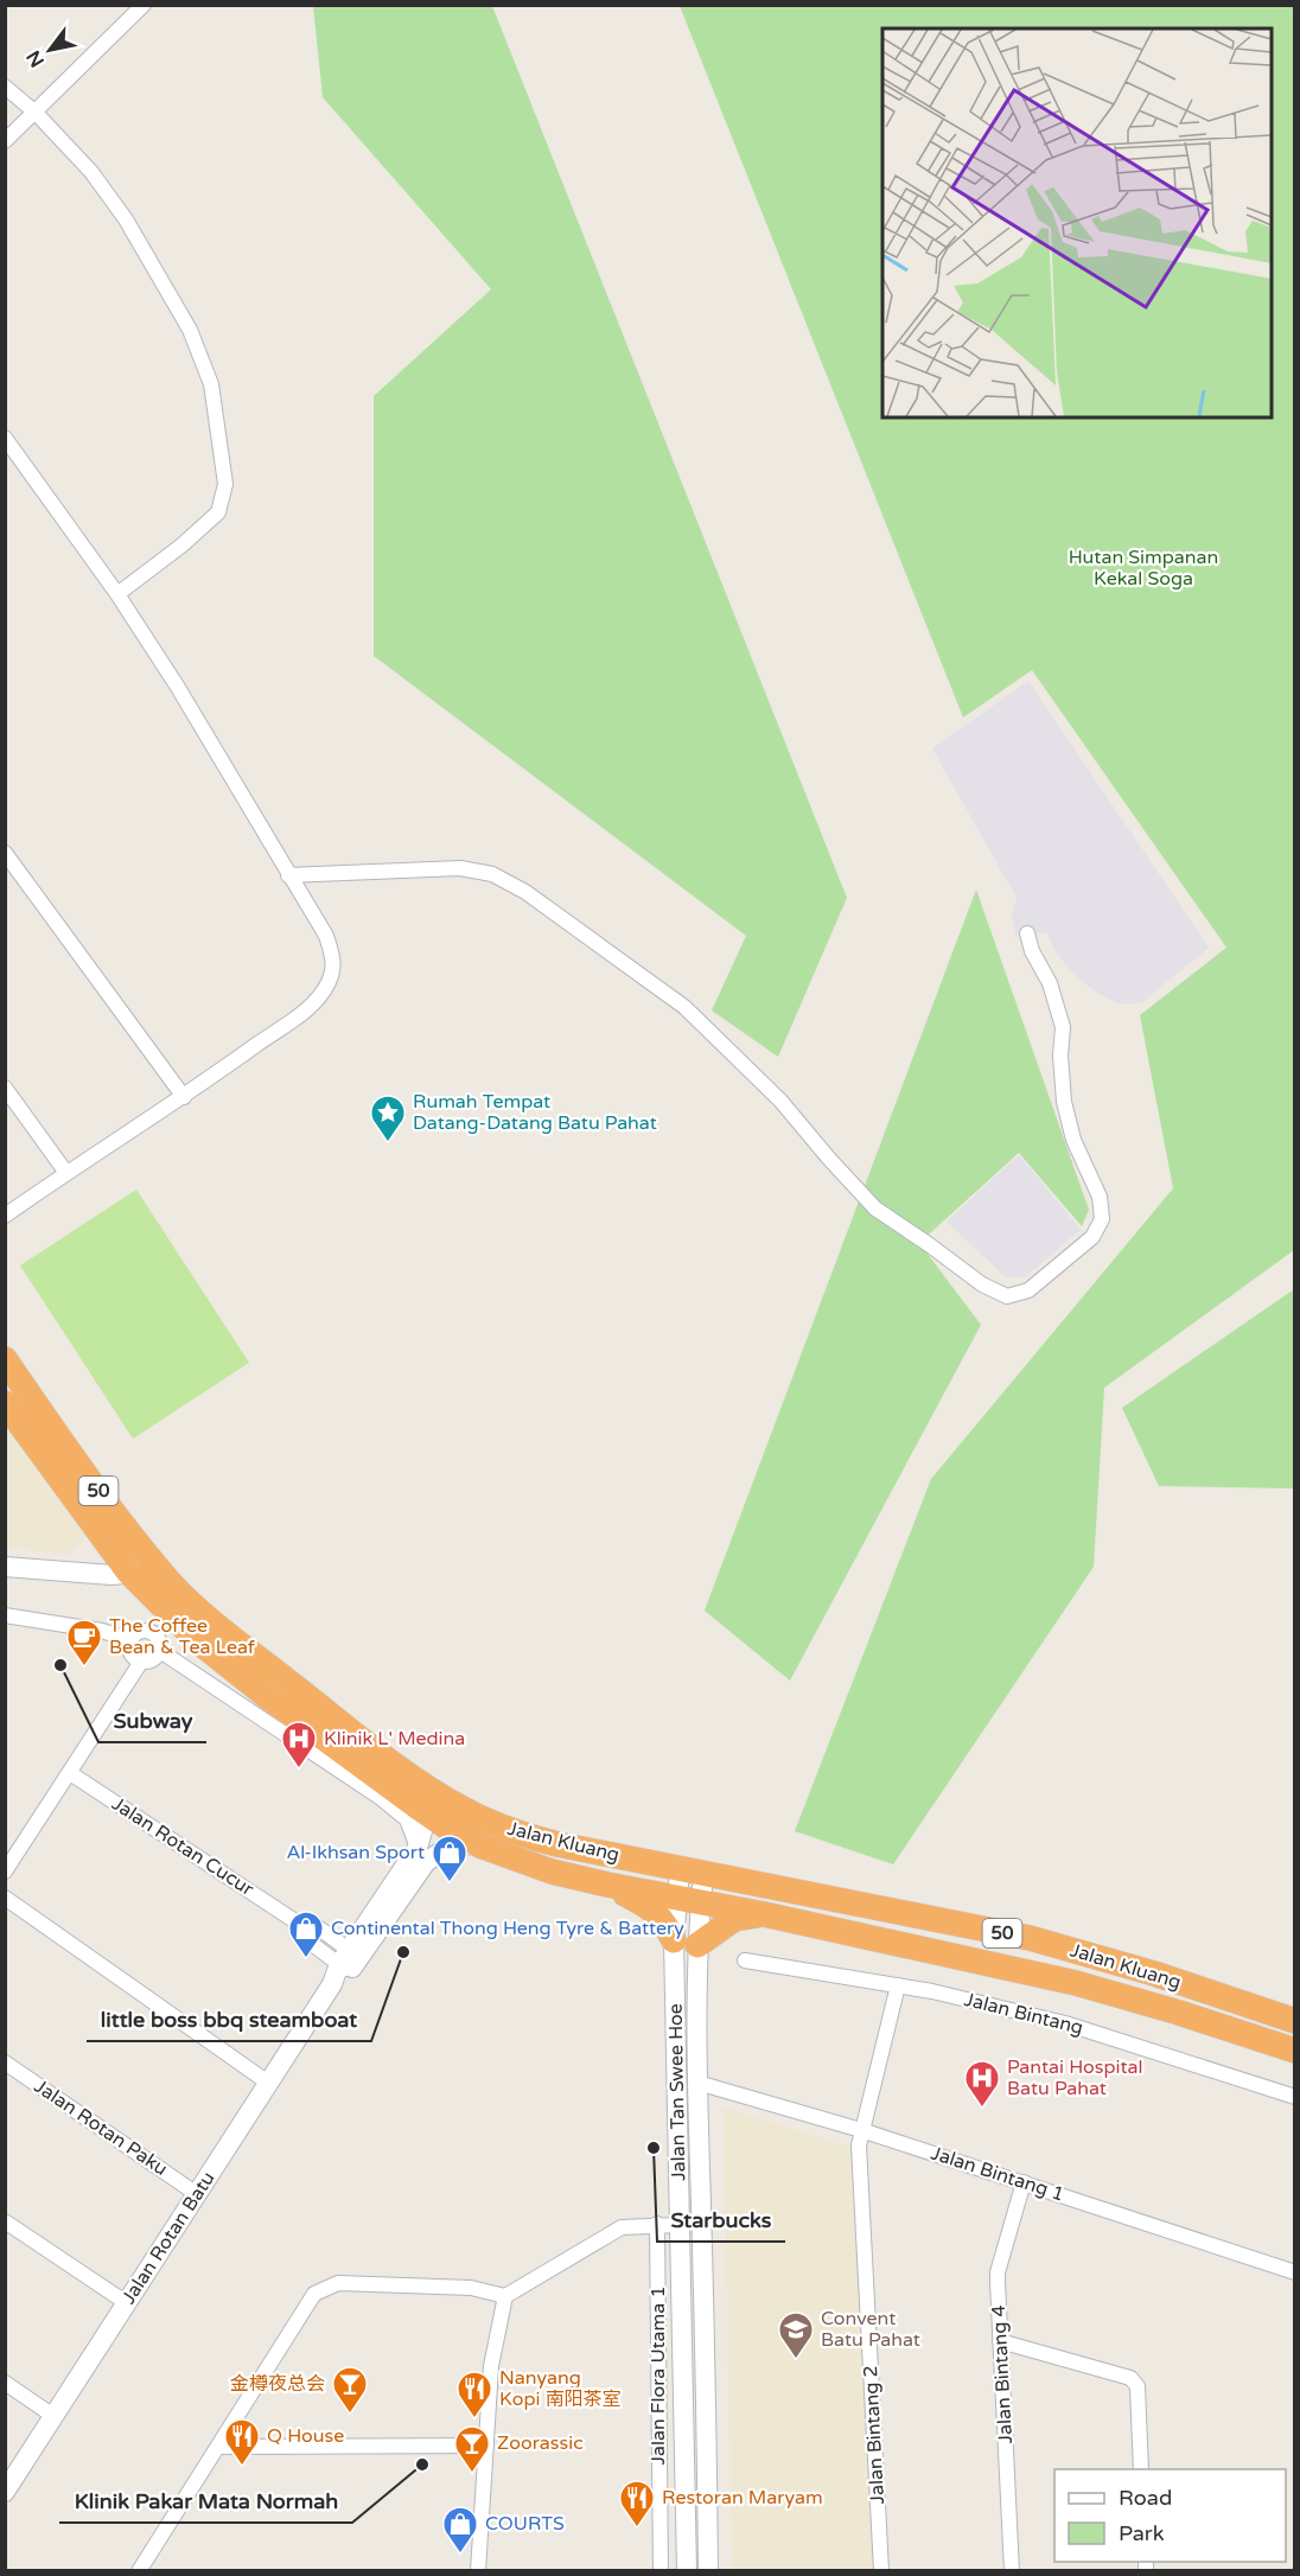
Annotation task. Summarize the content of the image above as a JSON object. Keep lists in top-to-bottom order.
{
  "streets": {
    "highway": ["50", "Jalan Kluang"],
    "main road": ["Jalan Tan Swee Hoe", "Jalan Rotan Batu"],
    "street": [
      "Jalan Rotan Cucur",
      "Jalan Bintang",
      "Jalan Rotan Paku",
      "Jalan Bintang 1",
      "Jalan Bintang 4",
      "Jalan Flora Utama 1",
      "Jalan Bintang 2"
    ]
  },
  "crossings": [
    ["Jalan Kluang", "Jalan Tan Swee Hoe"],
    ["Jalan Kluang", "Jalan Rotan Batu"],
    ["Jalan Rotan Cucur", "Jalan Rotan Batu"],
    ["Jalan Bintang", "Jalan Bintang 2"],
    ["Jalan Tan Swee Hoe", "Jalan Bintang 1"],
    ["Jalan Rotan Paku", "Jalan Rotan Batu"],
    ["Jalan Bintang 1", "Jalan Bintang 4"],
    ["Jalan Bintang 1", "Jalan Bintang 2"]
  ],
  "parks": ["Hutan Simpanan Kekal Soga"],
  "places": {
    "place": ["Rumah Tempat Datang-Datang Batu Pahat"],
    "other": [
      "Subway",
      "little boss bbq steamboat",
      "Starbucks",
      "Klinik Pakar Mata Normah"
    ],
    "cafe": ["The Coffee Bean & Tea Leaf"],
    "hospital": ["Klinik L' Medina", "Pantai Hospital Batu Pahat"],
    "shop": ["Al-Ikhsan Sport", "Continental Thong Heng Tyre & Battery", "COURTS"],
    "school or university": ["Convent Batu Pahat"],
    "bar": ["金樽夜总会", "Zoorassic"],
    "restaurant": ["Nanyang Kopi 南阳茶室", "Q House", "Restoran Maryam"]
  },
  "legend": ["Road", "Park"],
  "north": "bottom left"
}
